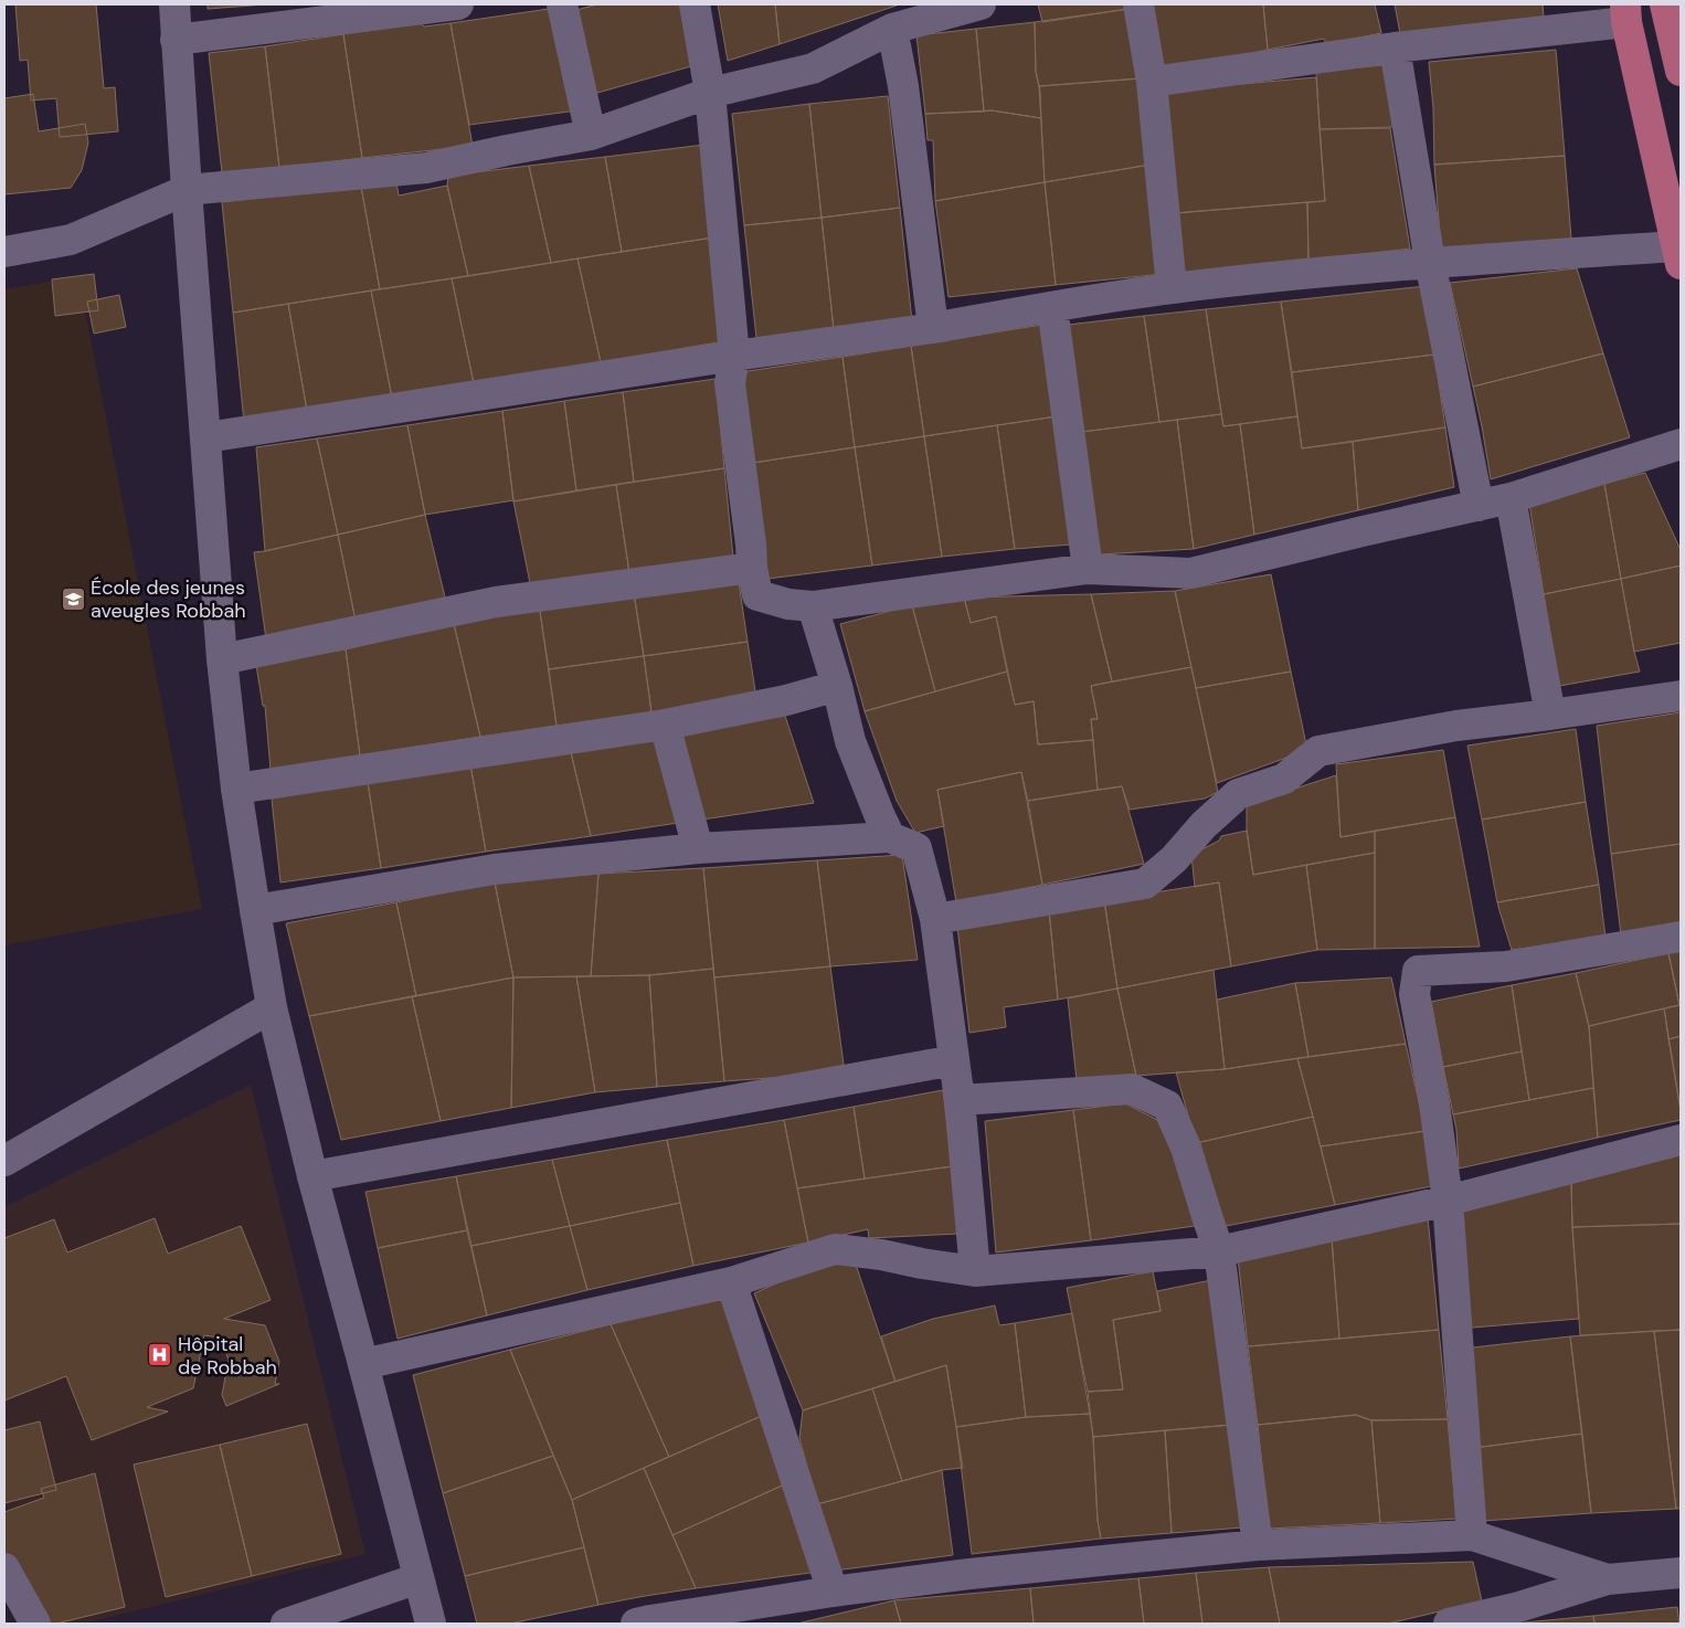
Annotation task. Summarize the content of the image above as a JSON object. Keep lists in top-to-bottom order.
{
  "places": {
    "school or university": ["École des jeunes aveugles Robbah"],
    "hospital": ["Hôpital de Robbah"]
  }
}
